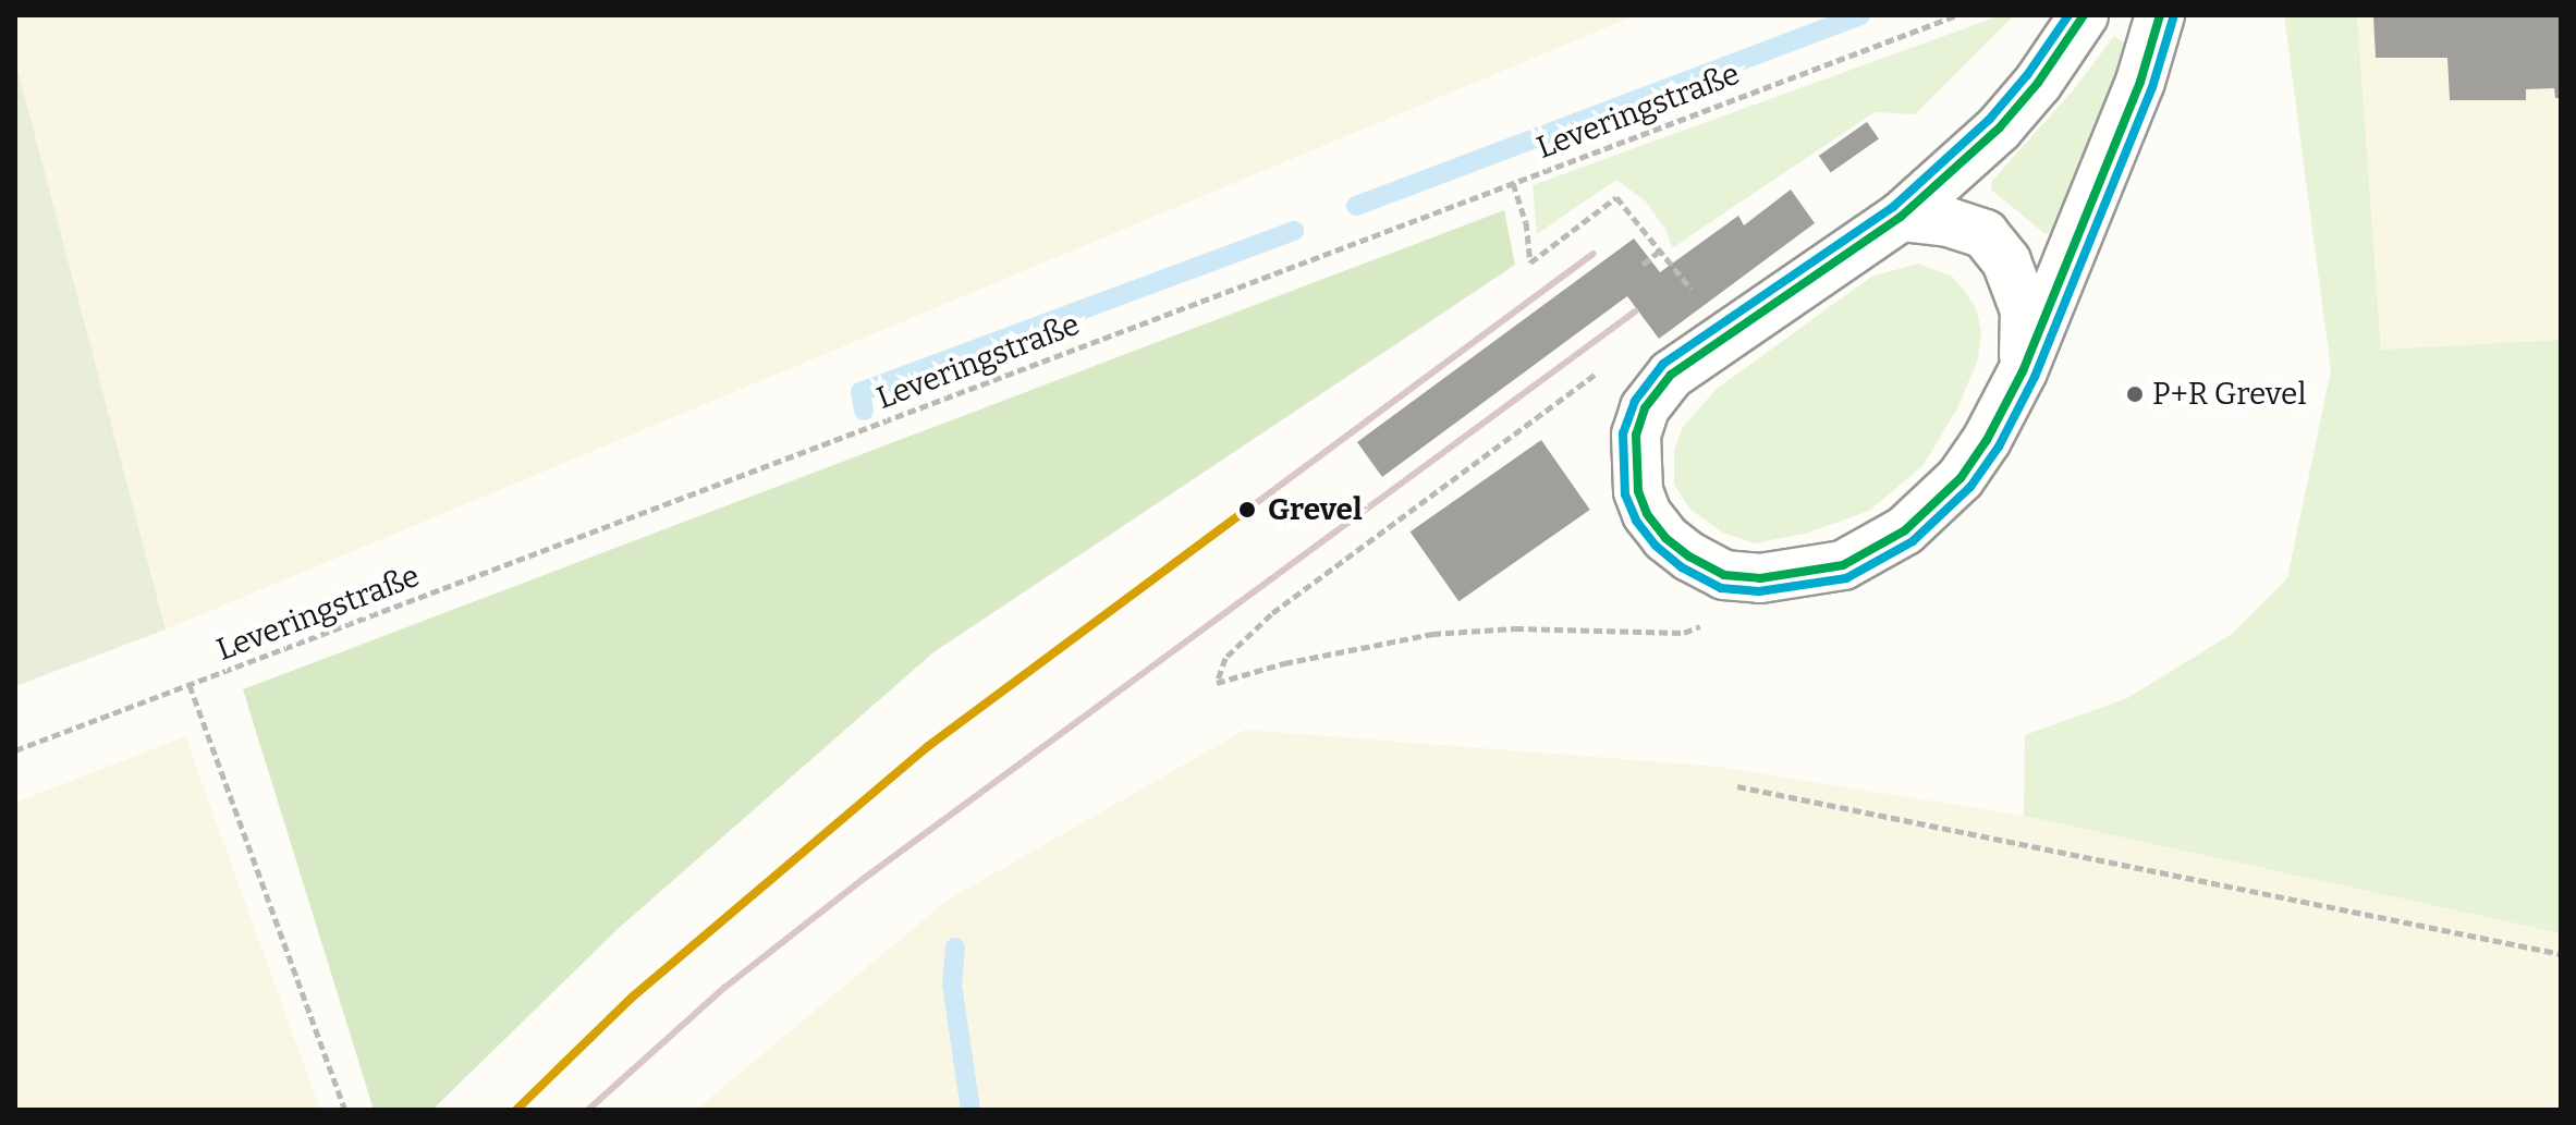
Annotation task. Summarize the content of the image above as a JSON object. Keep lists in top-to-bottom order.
{
  "streets": {
    "path": ["Leveringstraße"]
  },
  "places": ["P+R Grevel", "Grevel"]
}
